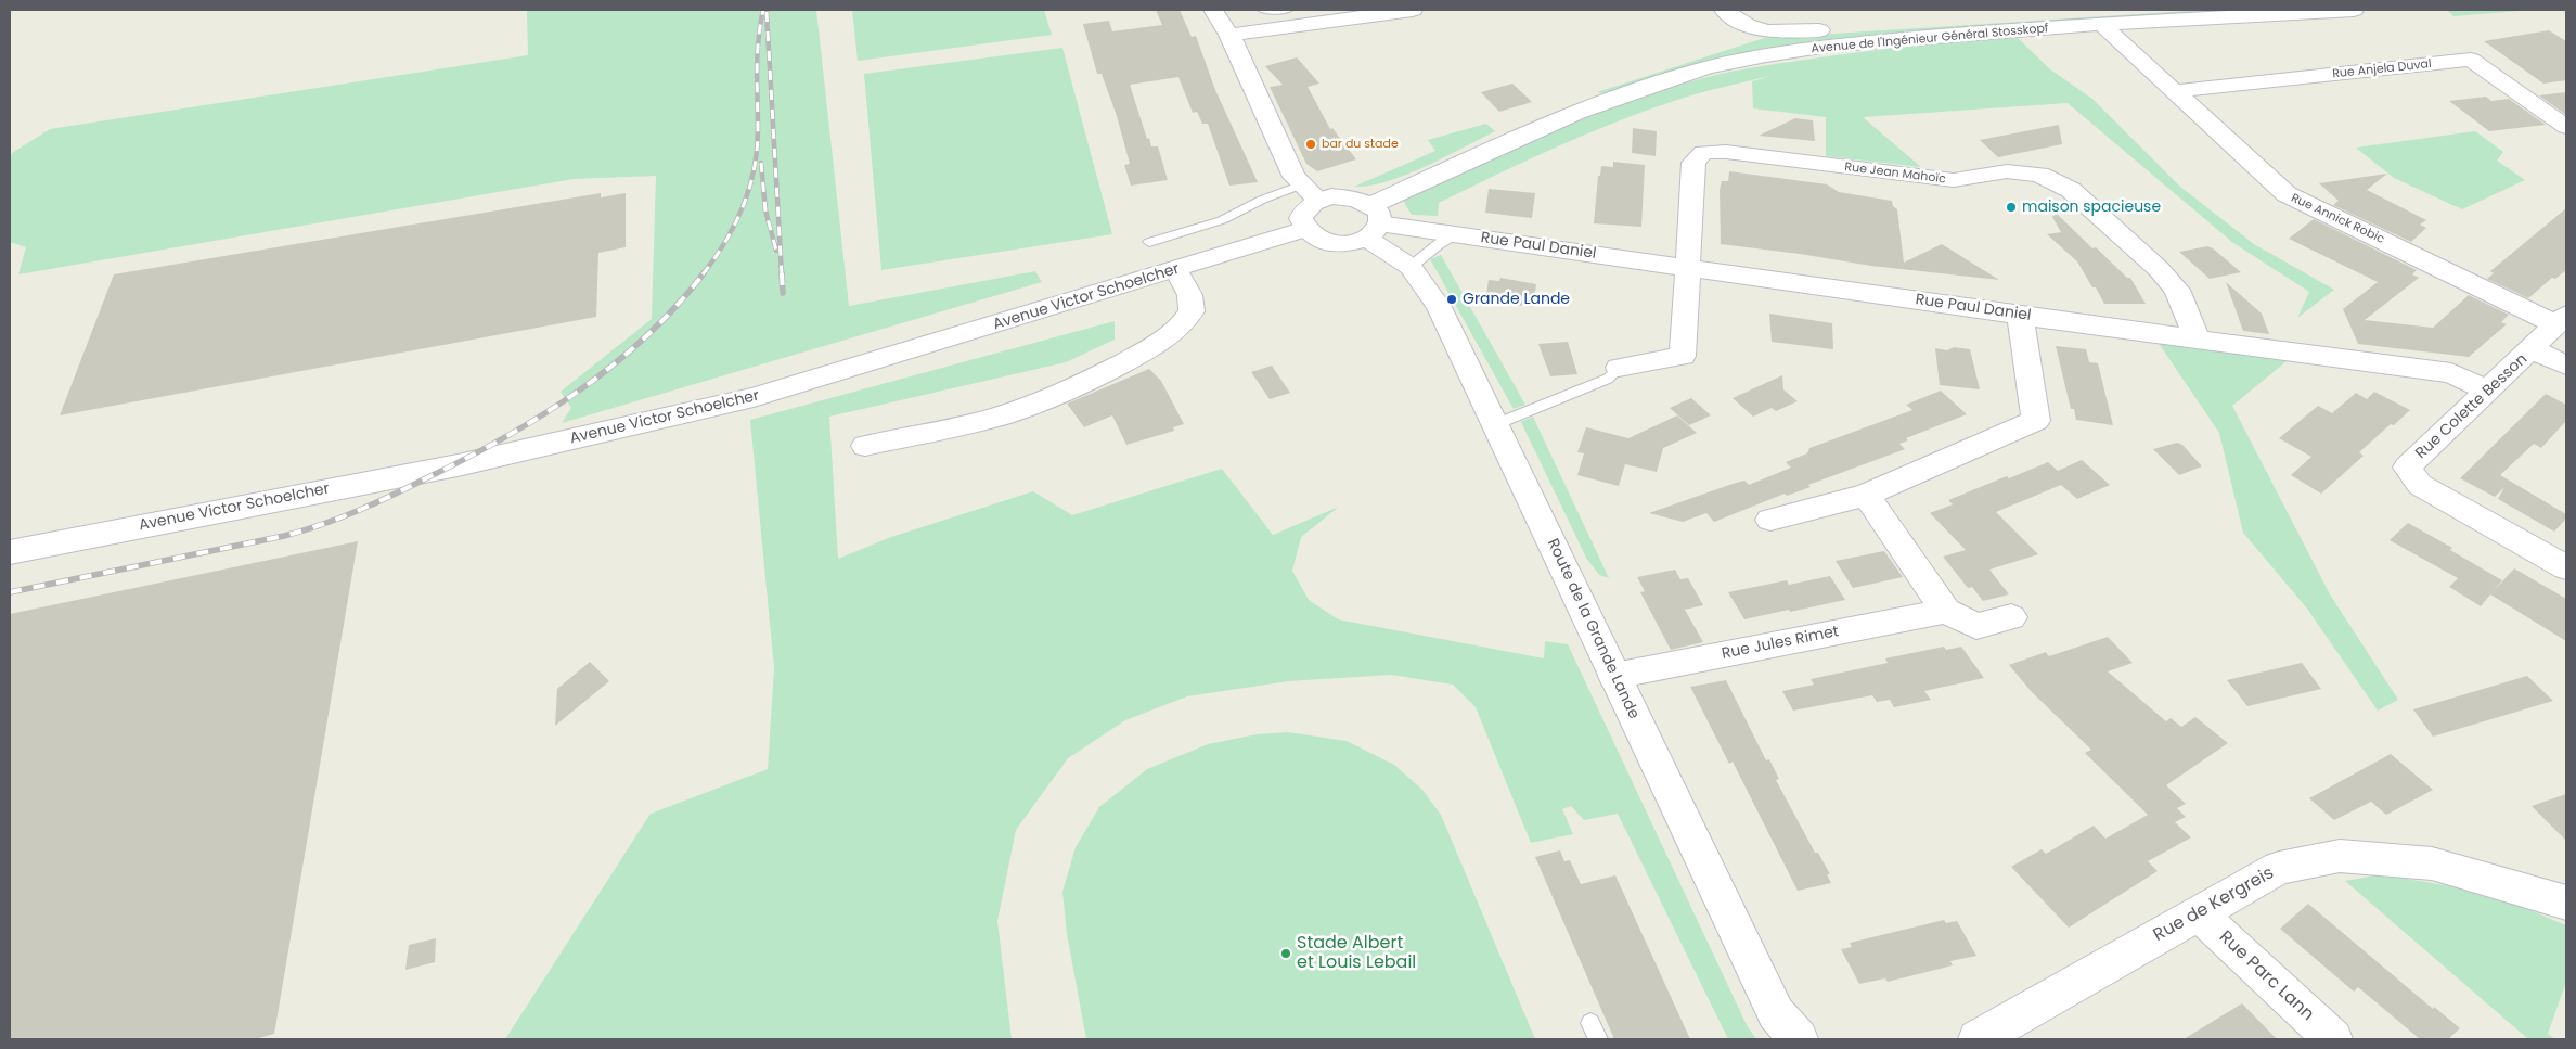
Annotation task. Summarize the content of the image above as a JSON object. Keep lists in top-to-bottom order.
{
  "streets": {
    "street": [
      "Avenue de l'Ingénieur Général Stosskopf",
      "Rue Anjela Duval",
      "Rue Jean Mahoïc",
      "Rue Annick Robic",
      "Rue Paul Daniel",
      "Avenue Victor Schoelcher",
      "Rue Colette Besson",
      "Route de la Grande Lande",
      "Rue Jules Rimet",
      "Rue de Kergreis",
      "Rue Parc Lann"
    ]
  },
  "crossings": [
    ["Avenue de l'Ingénieur Général Stosskopf", "Rue Annick Robic"],
    ["Avenue de l'Ingénieur Général Stosskopf", "Rue Paul Daniel"],
    ["Avenue de l'Ingénieur Général Stosskopf", "Route de la Grande Lande"],
    ["Rue Anjela Duval", "Rue Annick Robic"],
    ["Rue Jean Mahoïc", "Rue Paul Daniel"],
    ["Rue Paul Daniel", "Rue Colette Besson"],
    ["Rue Paul Daniel", "Route de la Grande Lande"],
    ["Route de la Grande Lande", "Rue Jules Rimet"],
    ["Rue de Kergreis", "Rue Parc Lann"]
  ],
  "places": [
    "bar du stade",
    "maison spacieuse",
    "Grande Lande",
    "Stade Albert et Louis Lebail"
  ]
}
